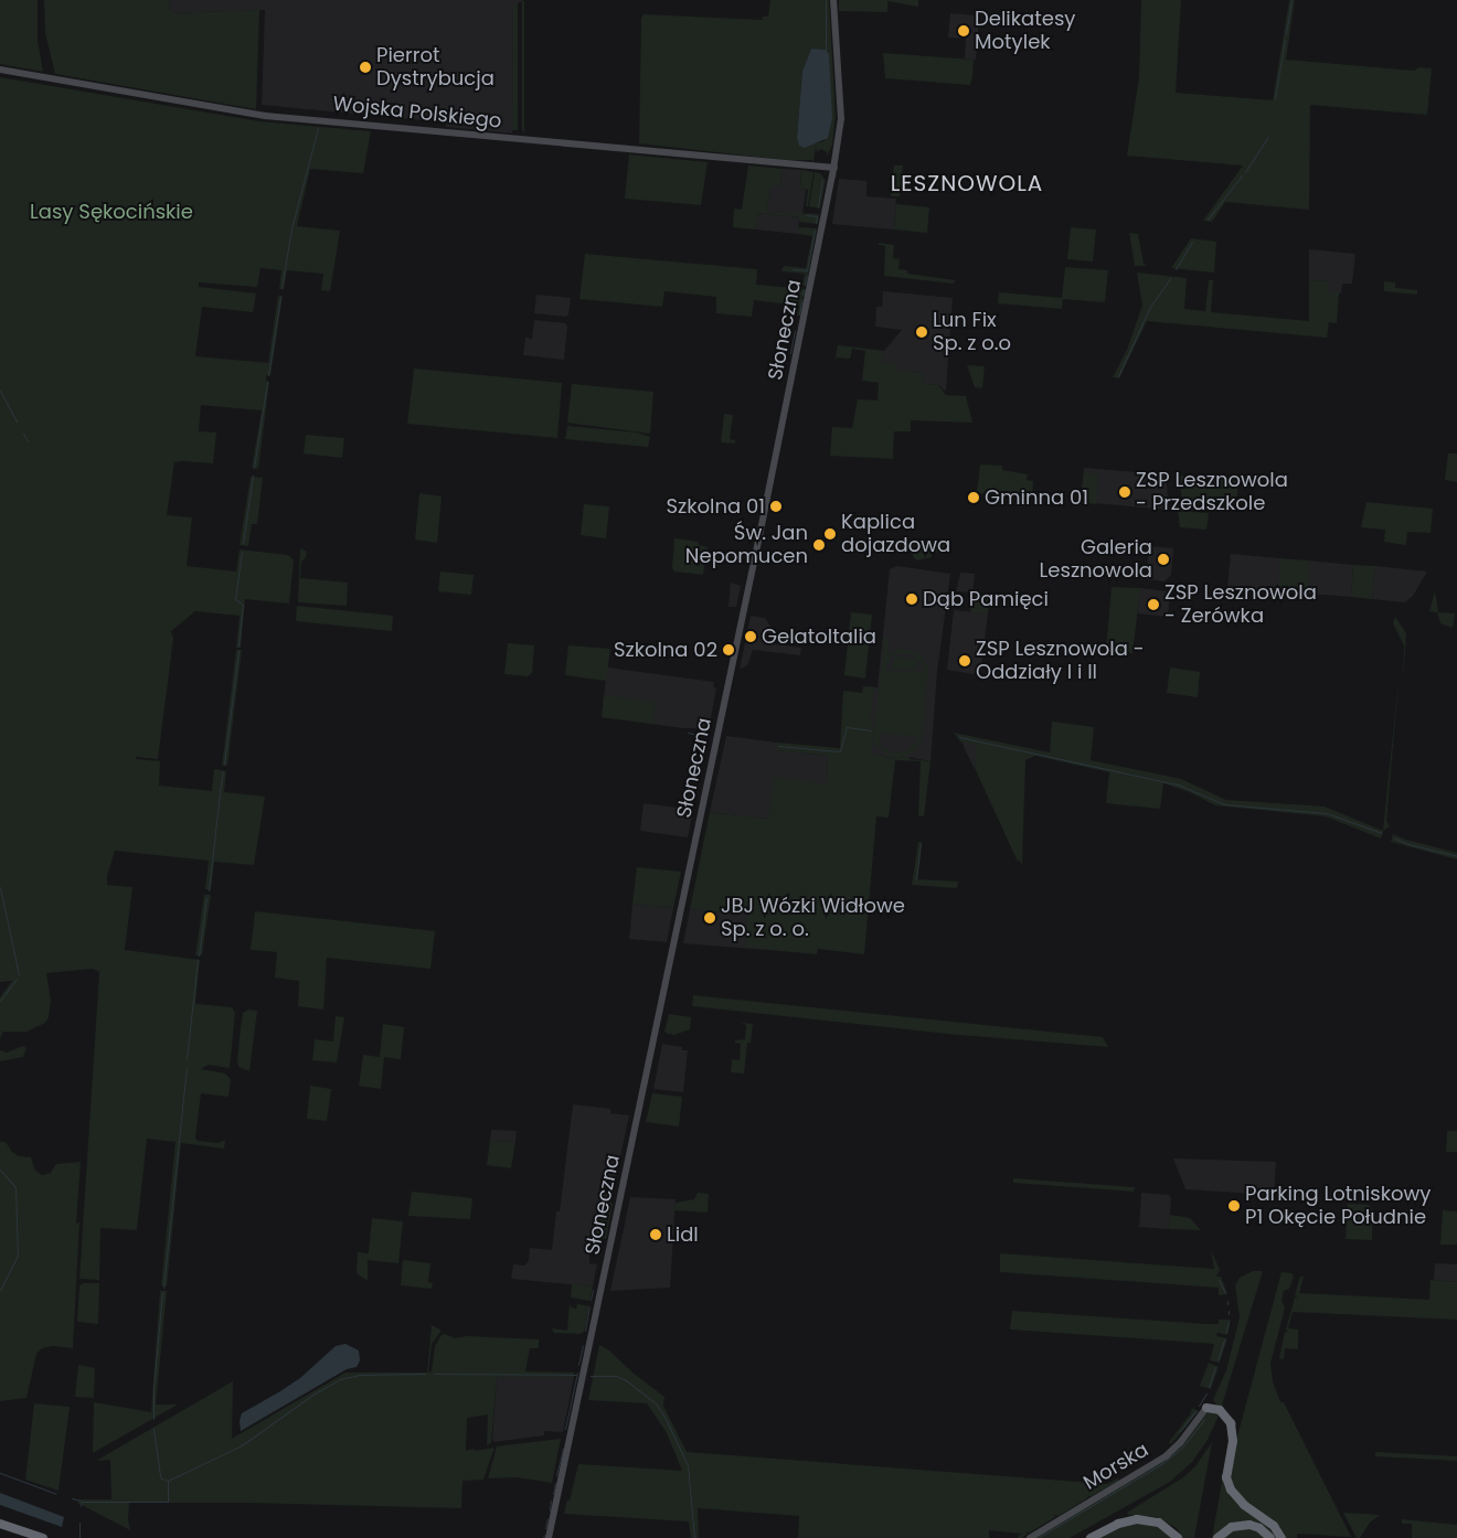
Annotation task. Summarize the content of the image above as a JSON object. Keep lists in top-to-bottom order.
{
  "streets": {
    "main road": ["Wojska Polskiego", "Słoneczna", "Morska"]
  },
  "crossings": [
    ["Wojska Polskiego", "Słoneczna"]
  ],
  "districts": ["LESZNOWOLA"],
  "parks": ["Lasy Sękocińskie"],
  "places": [
    "Delikatesy Motylek",
    "Pierrot Dystrybucja",
    "Lun Fix Sp. z o.o",
    "ZSP Lesznowola - Przedszkole",
    "Gminna 01",
    "Szkolna 01",
    "Kaplica dojazdowa",
    "Św. Jan Nepomucen",
    "Galeria Lesznowola",
    "Dąb Pamięci",
    "ZSP Lesznowola - Zerówka",
    "GelatoItalia",
    "Szkolna 02",
    "ZSP Lesznowola - Oddziały I i II",
    "JBJ Wózki Widłowe Sp. z o. o.",
    "Parking Lotniskowy P1 Okęcie Południe",
    "Lidl"
  ]
}
